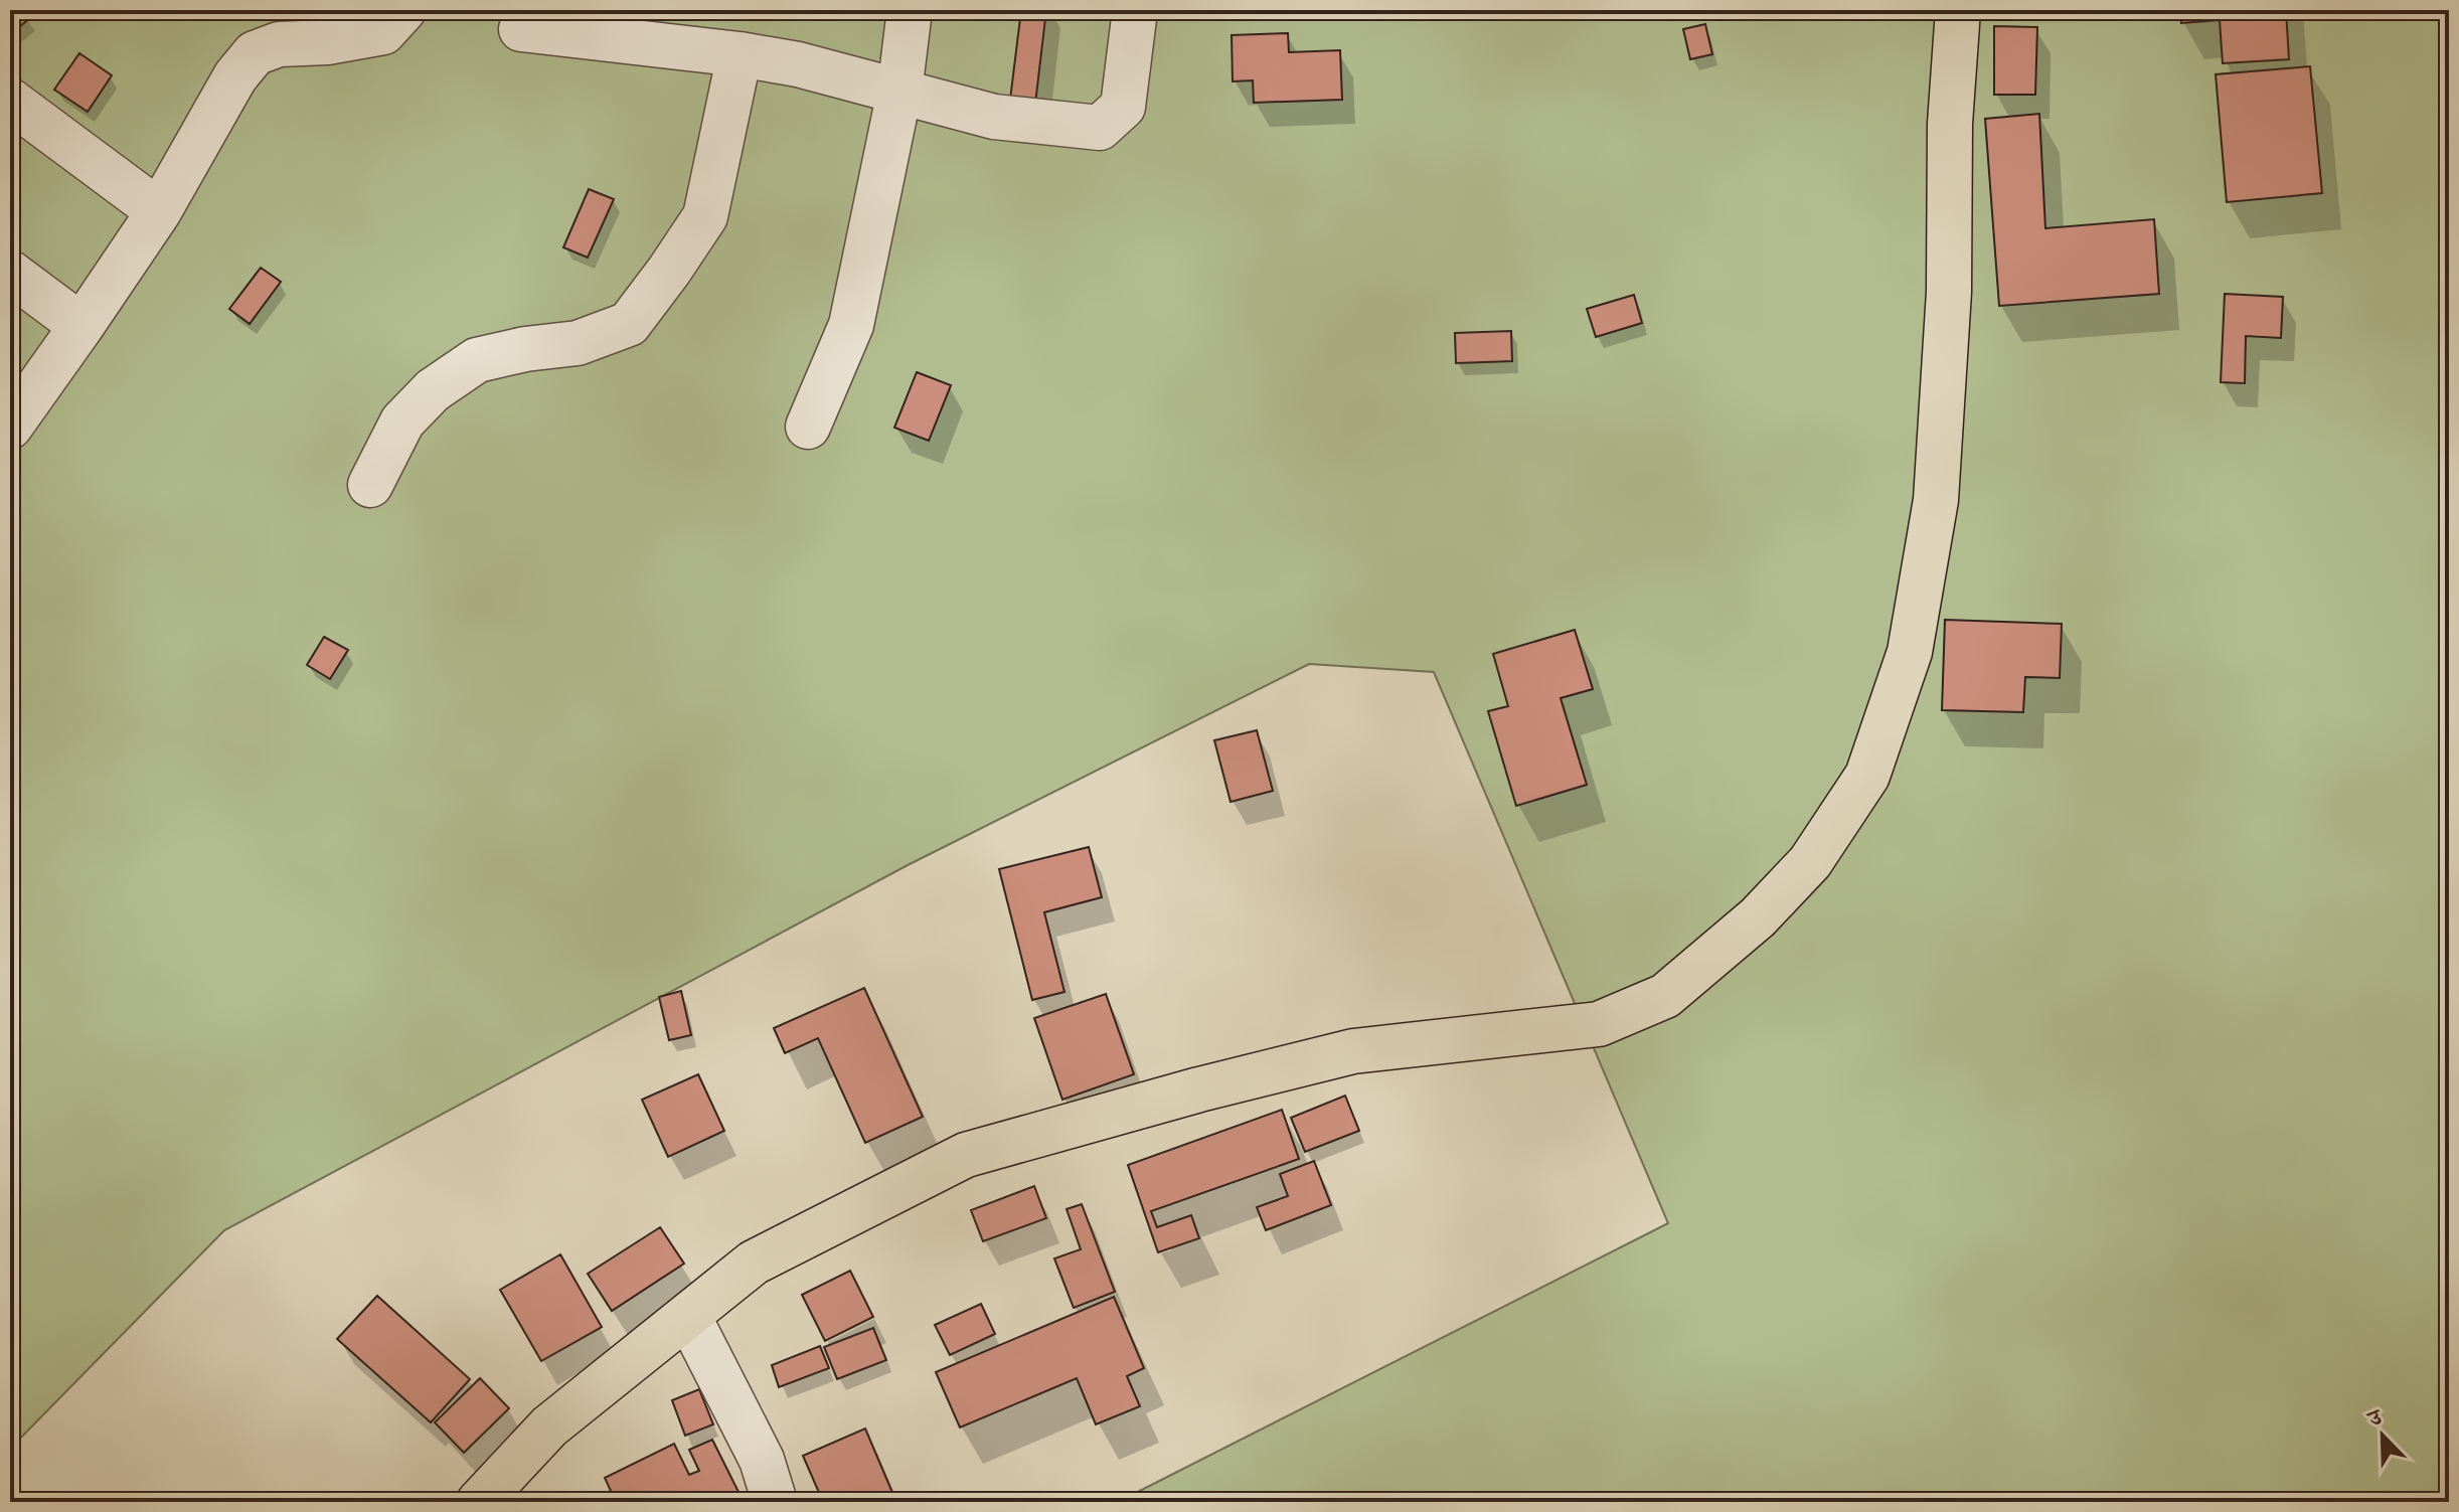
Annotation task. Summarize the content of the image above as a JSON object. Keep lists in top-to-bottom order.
{
  "north": "top left"
}
